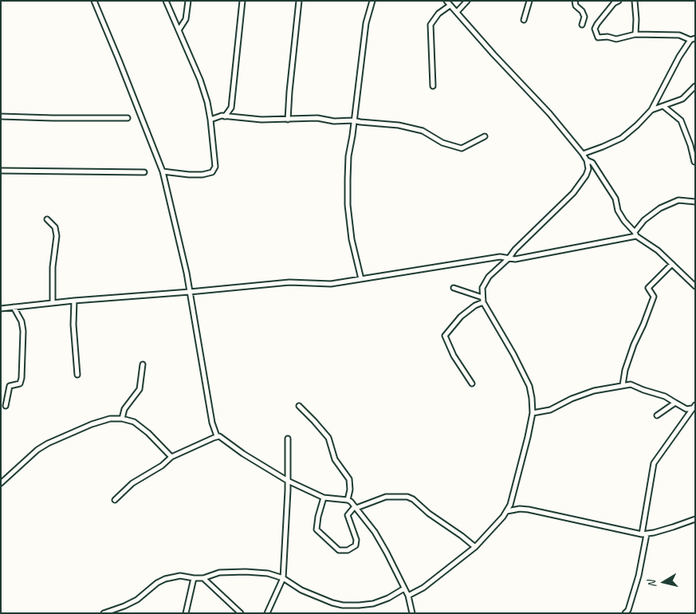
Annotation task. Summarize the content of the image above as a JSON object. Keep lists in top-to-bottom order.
{
  "north": "left"
}
